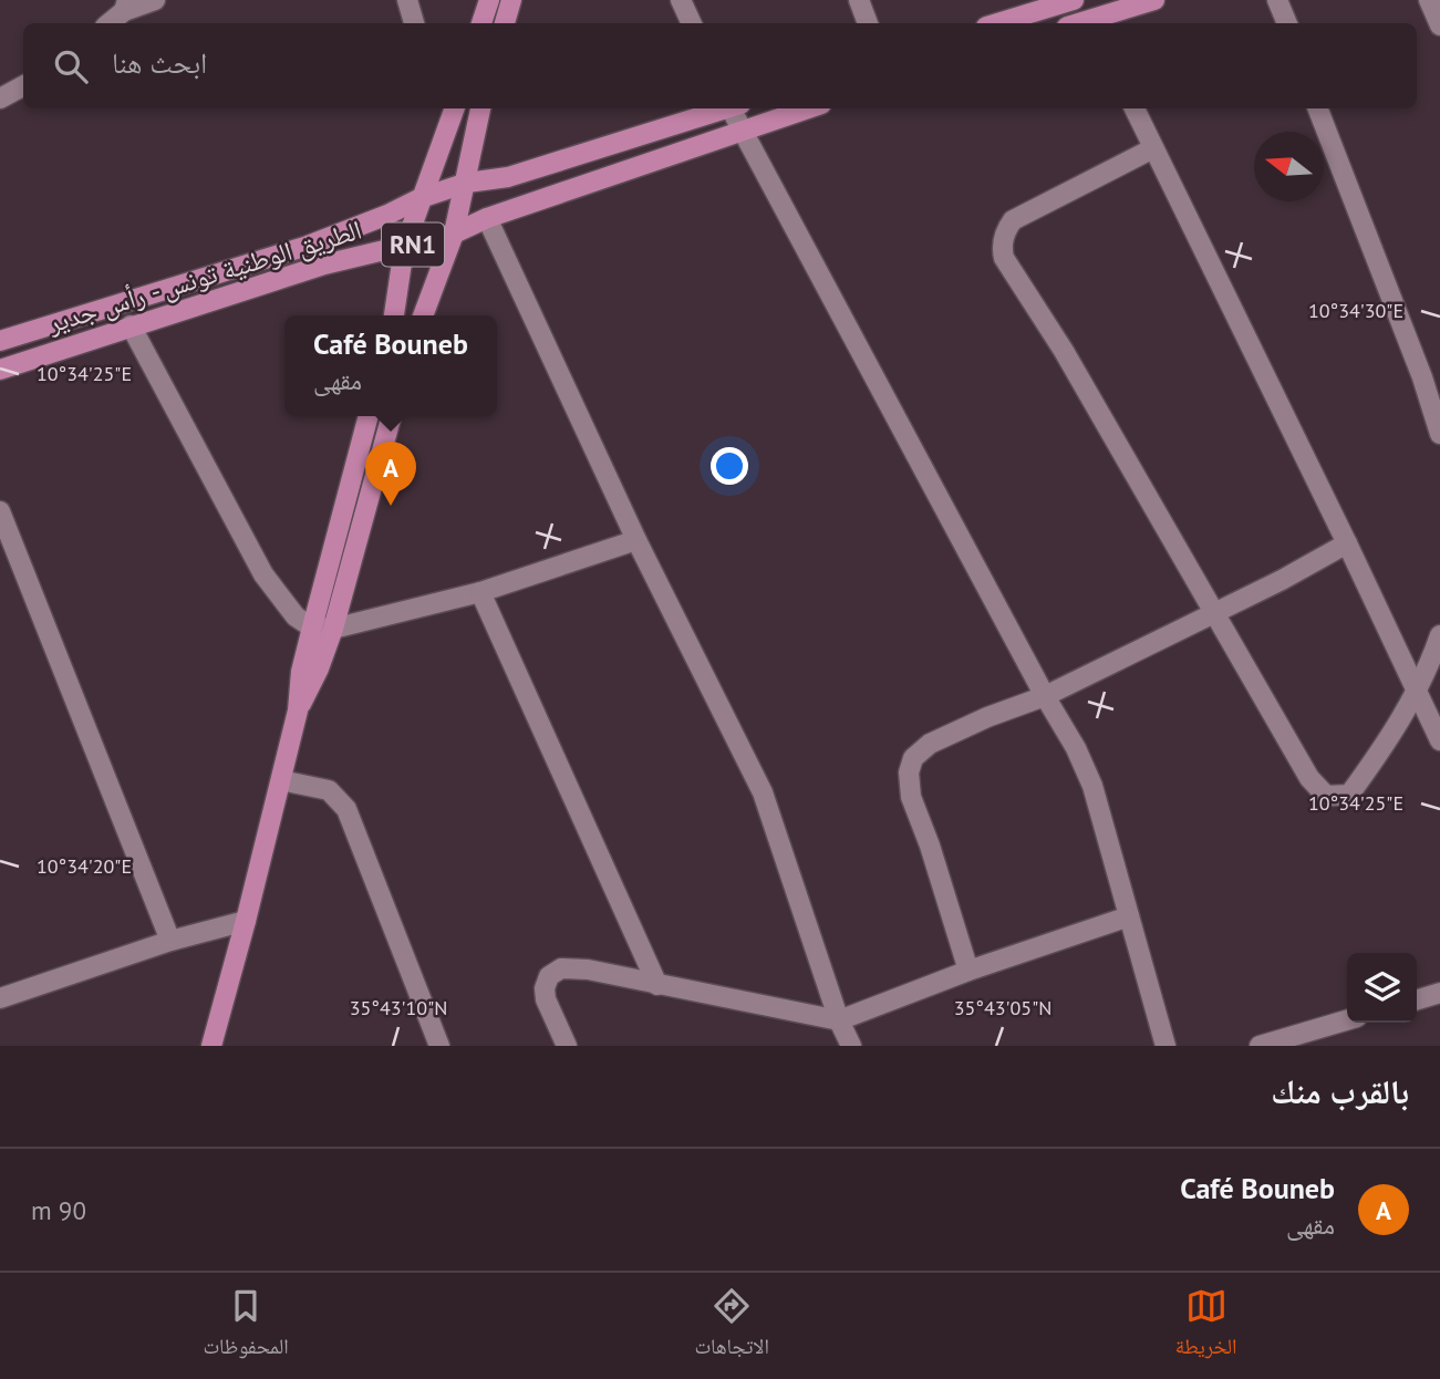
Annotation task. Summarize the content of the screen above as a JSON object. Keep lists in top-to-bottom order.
{
  "streets": {
    "main road": ["RN1", "الطريق الوطنية تونس - رأس جدير"]
  },
  "north": "left",
  "page": {
    "search": "ابحث هنا",
    "popup": ["Café Bouneb", "مقهى"],
    "pins": "A",
    "heading": "بالقرب منك",
    "list": [
      {
        "mark": "A",
        "name": "Café Bouneb",
        "note": "مقهى",
        "value": "90 m"
      }
    ],
    "nav": ["الخريطة", "الاتجاهات", "المحفوظات"]
  },
  "coordinates": [
    "10°34'30\"E",
    "10°34'25\"E",
    "10°34'20\"E",
    "35°43'10\"N",
    "35°43'05\"N"
  ]
}
